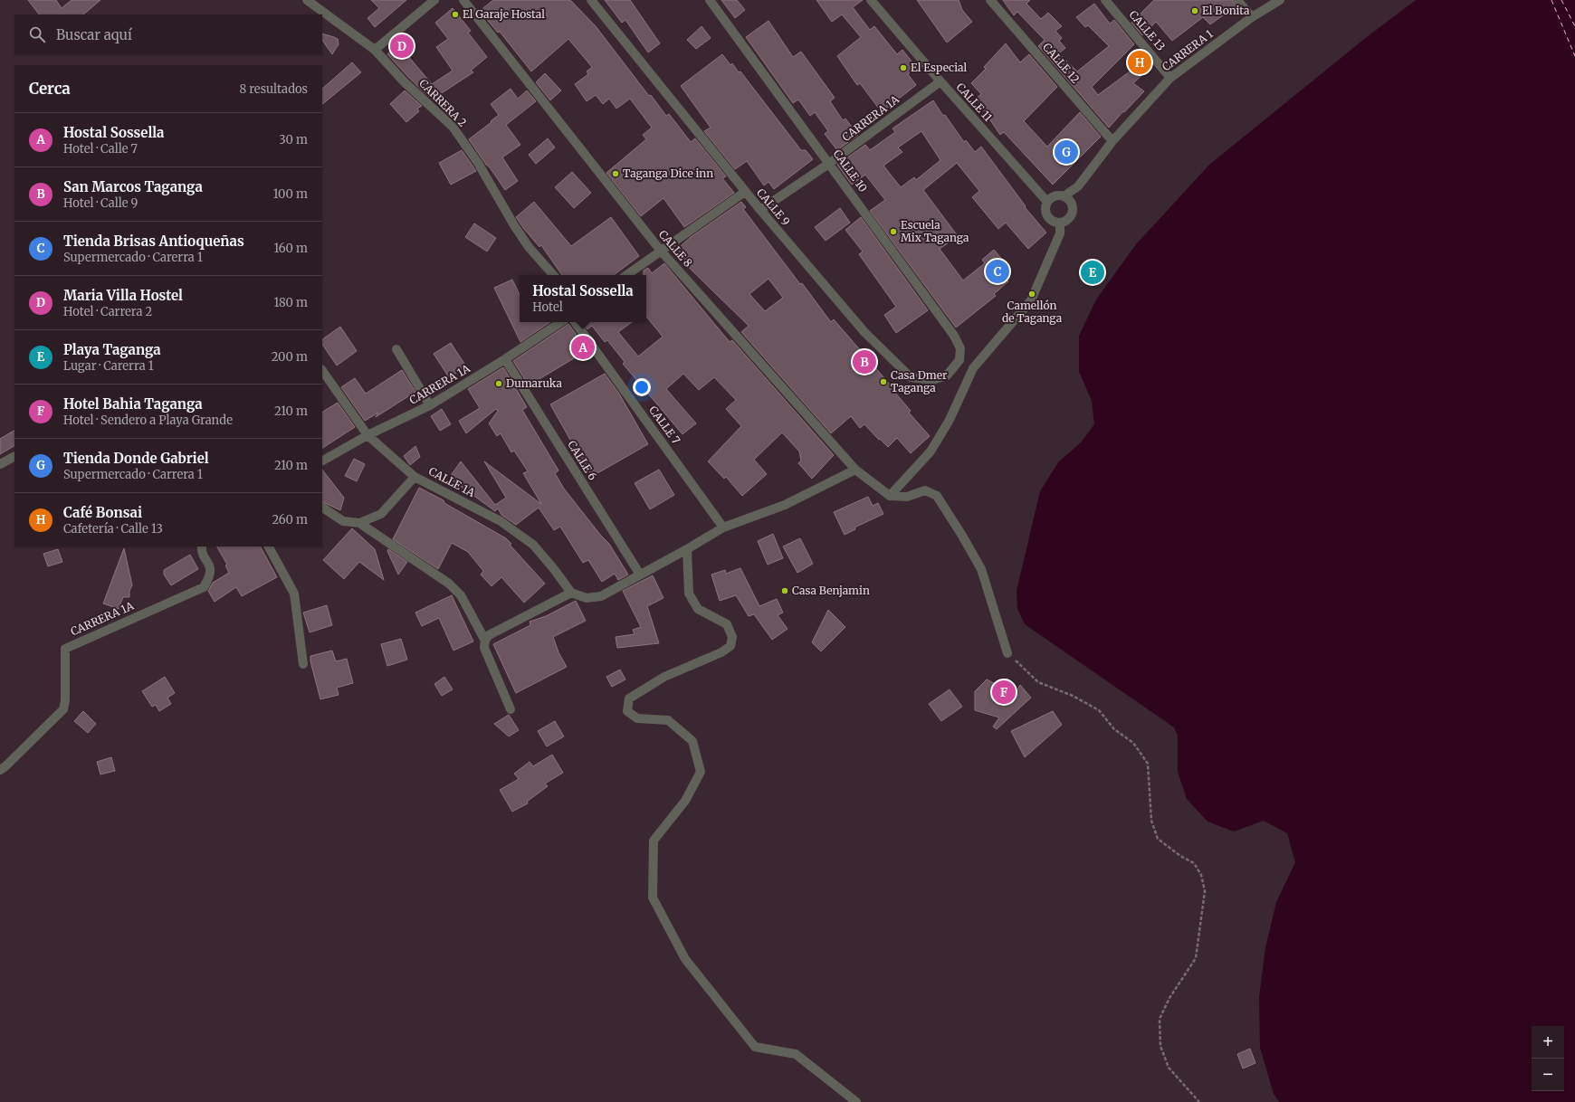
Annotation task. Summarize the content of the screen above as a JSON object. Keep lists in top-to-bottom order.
{
  "streets": {
    "street": [
      "CALLE 13",
      "CARRERA 1",
      "CALLE 12",
      "CALLE 11",
      "CARRERA 2",
      "CARRERA 1A",
      "CALLE 10",
      "CALLE 9",
      "CALLE 8",
      "CALLE 7",
      "CALLE 6",
      "CALLE 1A"
    ]
  },
  "crossings": [
    ["CALLE 13", "CARRERA 1"],
    ["CARRERA 1", "CALLE 12"],
    ["CARRERA 1", "CALLE 11"],
    ["CALLE 11", "CARRERA 1A"],
    ["CARRERA 1A", "CALLE 10"],
    ["CARRERA 1A", "CALLE 9"],
    ["CARRERA 1A", "CALLE 6"],
    ["CARRERA 1A", "CALLE 1A"],
    ["CALLE 10", "CALLE 9"]
  ],
  "places": [
    "El Bonita",
    "El Garaje Hostal",
    "El Especial",
    "Taganga Dice inn",
    "Escuela Mix Taganga",
    "Camellón de Taganga",
    "Casa Dmer Taganga",
    "Dumaruka",
    "Casa Benjamin"
  ],
  "page": {
    "search": "Buscar aquí",
    "pins": [
      "D",
      "H",
      "G",
      "C",
      "E",
      "A",
      "B",
      "F"
    ],
    "heading": ["Cerca", "8 resultados"],
    "list": [
      {
        "mark": "A",
        "name": "Hostal Sossella",
        "note": "Hotel · Calle 7",
        "value": "30 m"
      },
      {
        "mark": "B",
        "name": "San Marcos Taganga",
        "note": "Hotel · Calle 9",
        "value": "100 m"
      },
      {
        "mark": "C",
        "name": "Tienda Brisas Antioqueñas",
        "note": "Supermercado · Carerra 1",
        "value": "160 m"
      },
      {
        "mark": "D",
        "name": "Maria Villa Hostel",
        "note": "Hotel · Carrera 2",
        "value": "180 m"
      },
      {
        "mark": "E",
        "name": "Playa Taganga",
        "note": "Lugar · Carerra 1",
        "value": "200 m"
      },
      {
        "mark": "F",
        "name": "Hotel Bahia Taganga",
        "note": "Hotel · Sendero a Playa Grande",
        "value": "210 m"
      },
      {
        "mark": "G",
        "name": "Tienda Donde Gabriel",
        "note": "Supermercado · Carrera 1",
        "value": "210 m"
      },
      {
        "mark": "H",
        "name": "Café Bonsai",
        "note": "Cafetería · Calle 13",
        "value": "260 m"
      }
    ],
    "popup": ["Hostal Sossella", "Hotel"],
    "map_buttons": ["+", "−"]
  }
}
